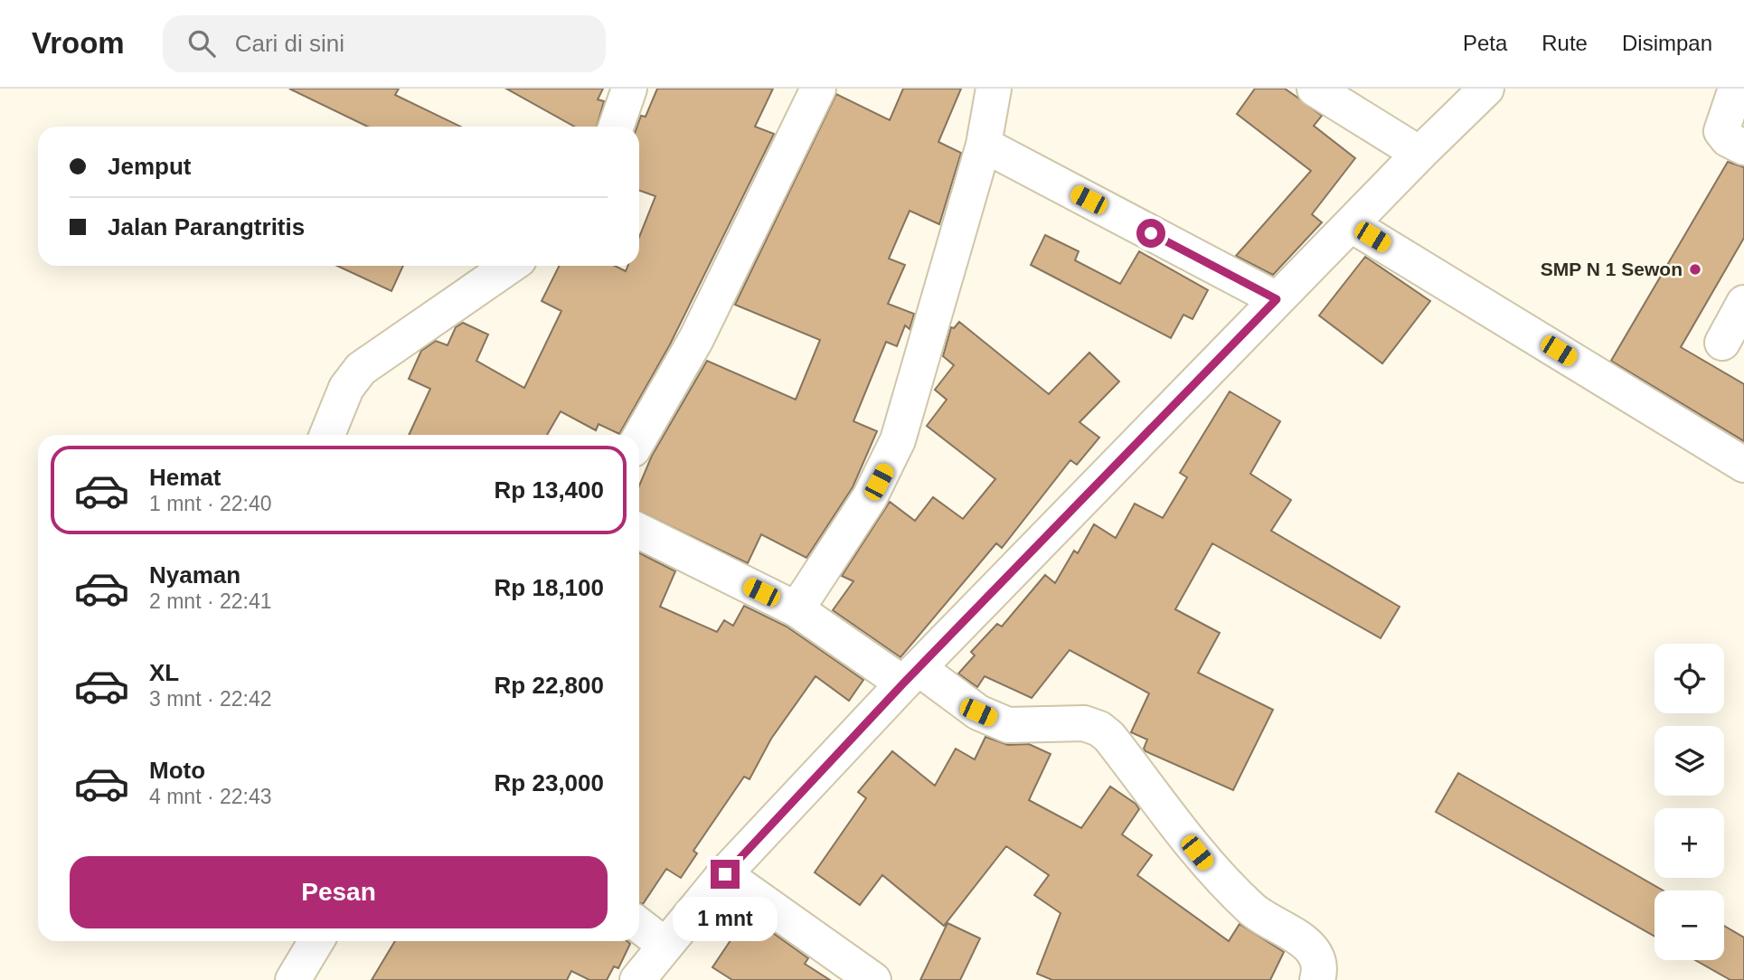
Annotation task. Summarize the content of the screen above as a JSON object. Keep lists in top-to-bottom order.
{
  "places": ["SMP N 1 Sewon"],
  "page": {
    "header": "Vroom",
    "search": "Cari di sini",
    "nav": ["Peta", "Rute", "Disimpan"],
    "banner": ["Jemput", "Jalan Parangtritis"],
    "list": [
      {
        "name": "Hemat",
        "note": "1 mnt · 22:40",
        "value": "Rp 13,400"
      },
      {
        "name": "Nyaman",
        "note": "2 mnt · 22:41",
        "value": "Rp 18,100"
      },
      {
        "name": "XL",
        "note": "3 mnt · 22:42",
        "value": "Rp 22,800"
      },
      {
        "name": "Moto",
        "note": "4 mnt · 22:43",
        "value": "Rp 23,000"
      }
    ],
    "map_buttons": ["+", "−"],
    "buttons": "Pesan",
    "bubble": "1 mnt"
  }
}
